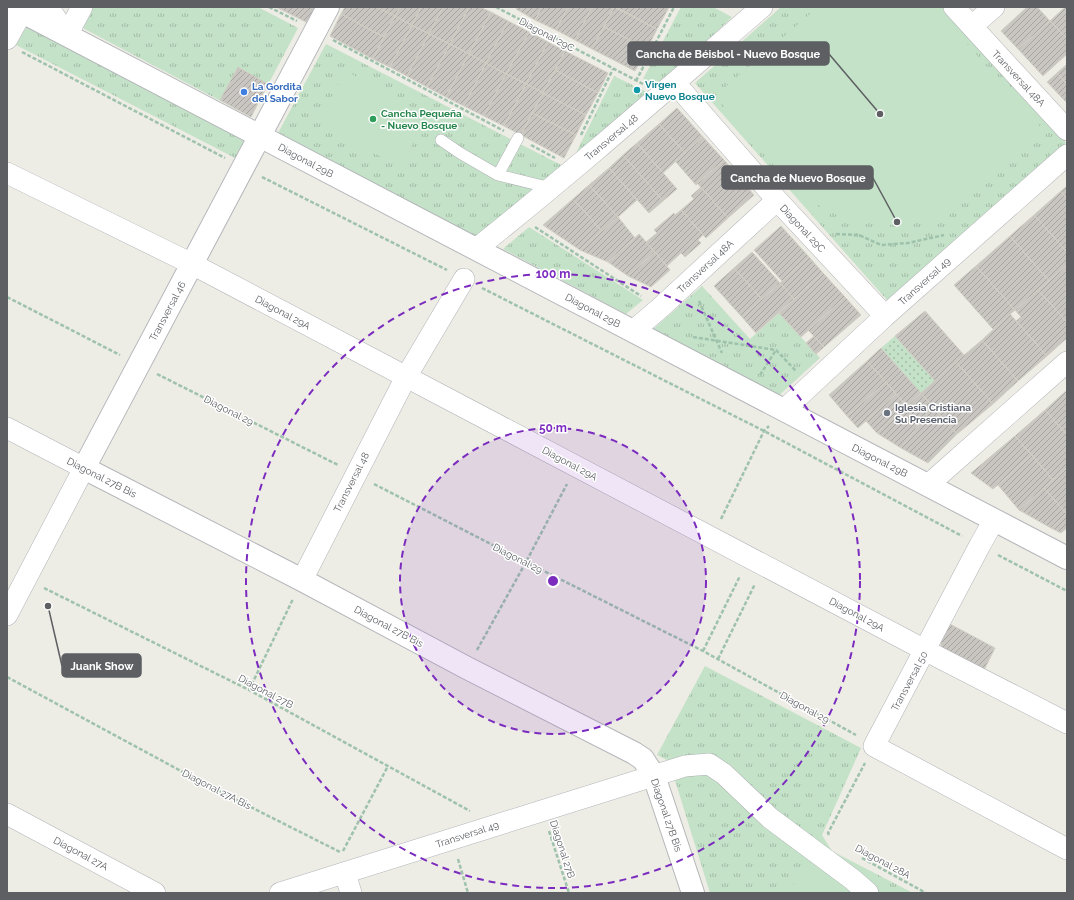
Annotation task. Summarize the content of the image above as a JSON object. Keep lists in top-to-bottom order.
{
  "streets": {
    "street": [
      "Diagonal 29C",
      "Transversal 48A",
      "Transversal 48",
      "Diagonal 29B",
      "Transversal 49",
      "Transversal 46",
      "Diagonal 29A",
      "Diagonal 27B Bis",
      "Transversal 50",
      "Diagonal 27A"
    ],
    "path": [
      "Diagonal 29",
      "Diagonal 27B",
      "Diagonal 27A Bis",
      "Diagonal 28A"
    ]
  },
  "crossings": [
    ["Diagonal 29C", "Transversal 48A"],
    ["Diagonal 29C", "Transversal 48"],
    ["Diagonal 29C", "Transversal 49"],
    ["Transversal 48A", "Diagonal 29B"],
    ["Transversal 48", "Diagonal 29B"],
    ["Transversal 48", "Diagonal 29A"],
    ["Transversal 48", "Diagonal 29"],
    ["Transversal 48", "Diagonal 27B Bis"],
    ["Diagonal 29B", "Transversal 49"],
    ["Diagonal 29B", "Transversal 46"],
    ["Diagonal 29B", "Transversal 50"],
    ["Transversal 49", "Diagonal 27B Bis"],
    ["Transversal 49", "Diagonal 27B"],
    ["Transversal 46", "Diagonal 29A"],
    ["Transversal 46", "Diagonal 29"],
    ["Transversal 46", "Diagonal 27B Bis"],
    ["Transversal 46", "Diagonal 27B"],
    ["Diagonal 29A", "Transversal 50"],
    ["Diagonal 29", "Transversal 50"],
    ["Diagonal 27B", "Diagonal 27A Bis"]
  ],
  "places": [
    "Virgen Nuevo Bosque",
    "La Gordita del Sabor",
    "Cancha de Béisbol - Nuevo Bosque",
    "Cancha Pequeña - Nuevo Bosque",
    "Cancha de Nuevo Bosque",
    "Iglesia Cristiana Su Presencia",
    "Juank Show"
  ],
  "rings": ["100 m", "50 m"]
}
